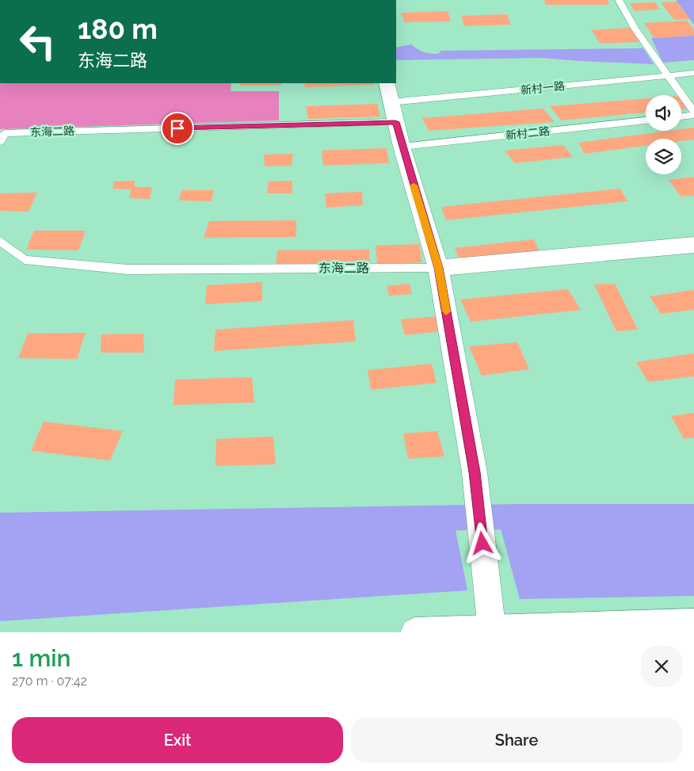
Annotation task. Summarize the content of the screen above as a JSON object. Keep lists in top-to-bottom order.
{
  "streets": {
    "street": ["东海二路"],
    "lane": ["新村一路", "新村二路"]
  },
  "page": {
    "turn": ["180 m", "东海二路"],
    "heading": ["1 min", "270 m · 07:42"],
    "buttons": ["Exit", "Share"]
  }
}
